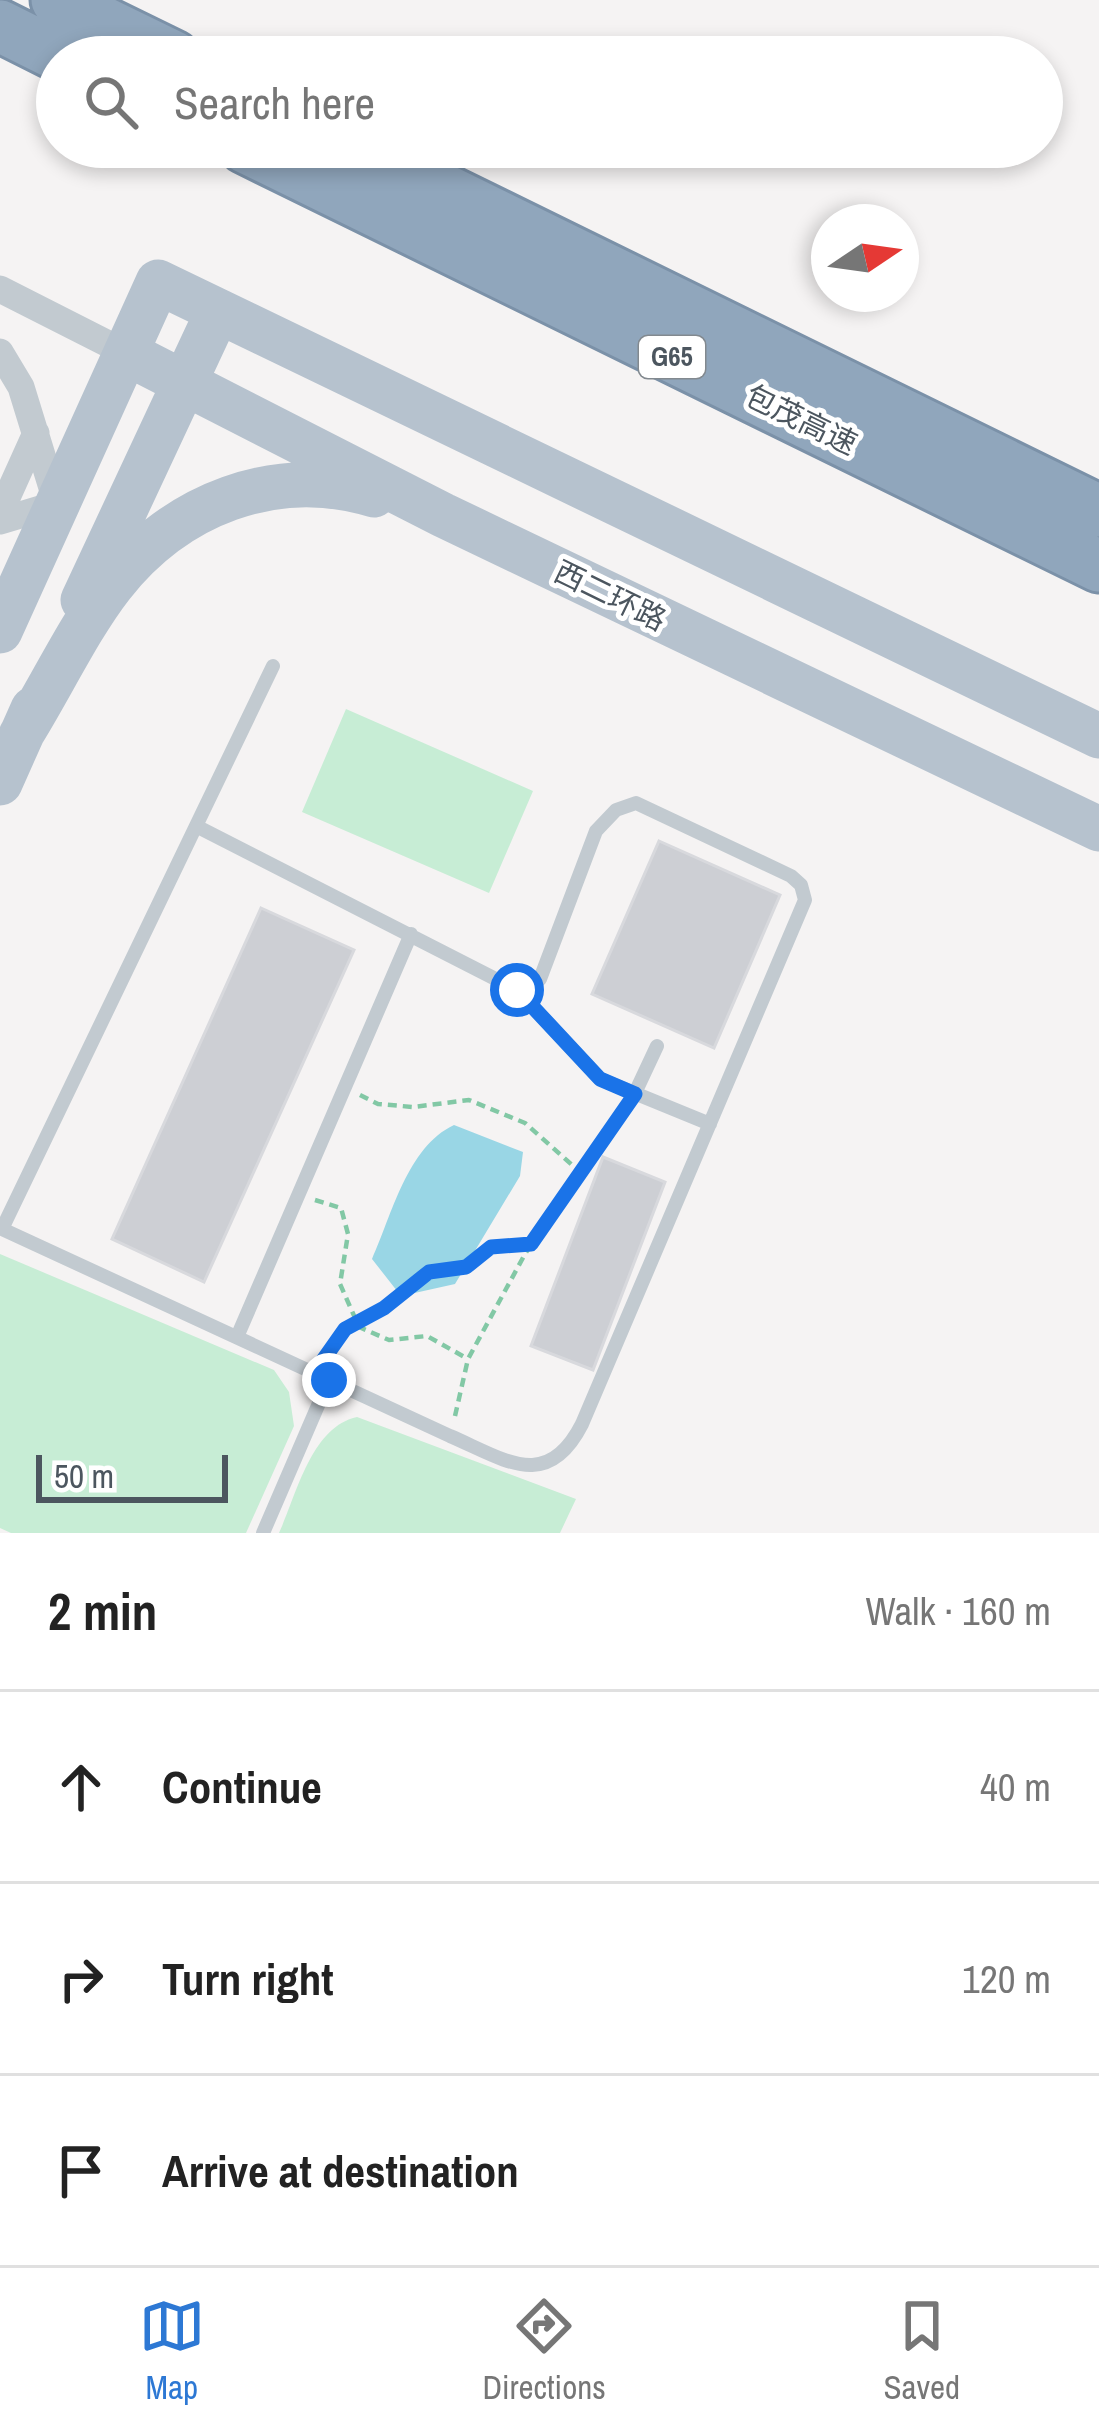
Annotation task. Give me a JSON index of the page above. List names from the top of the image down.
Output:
{
  "streets": {
    "highway": ["G65", "包茂高速"],
    "main road": ["西二环路"]
  },
  "scale_bar": "50 m",
  "north": "right",
  "page": {
    "search": "Search here",
    "scale": "50 m",
    "heading": ["2 min", "Walk · 160 m"],
    "list": [
      ["Continue", "40 m"],
      ["Turn right", "120 m"],
      "Arrive at destination"
    ],
    "nav": ["Map", "Directions", "Saved"]
  }
}
